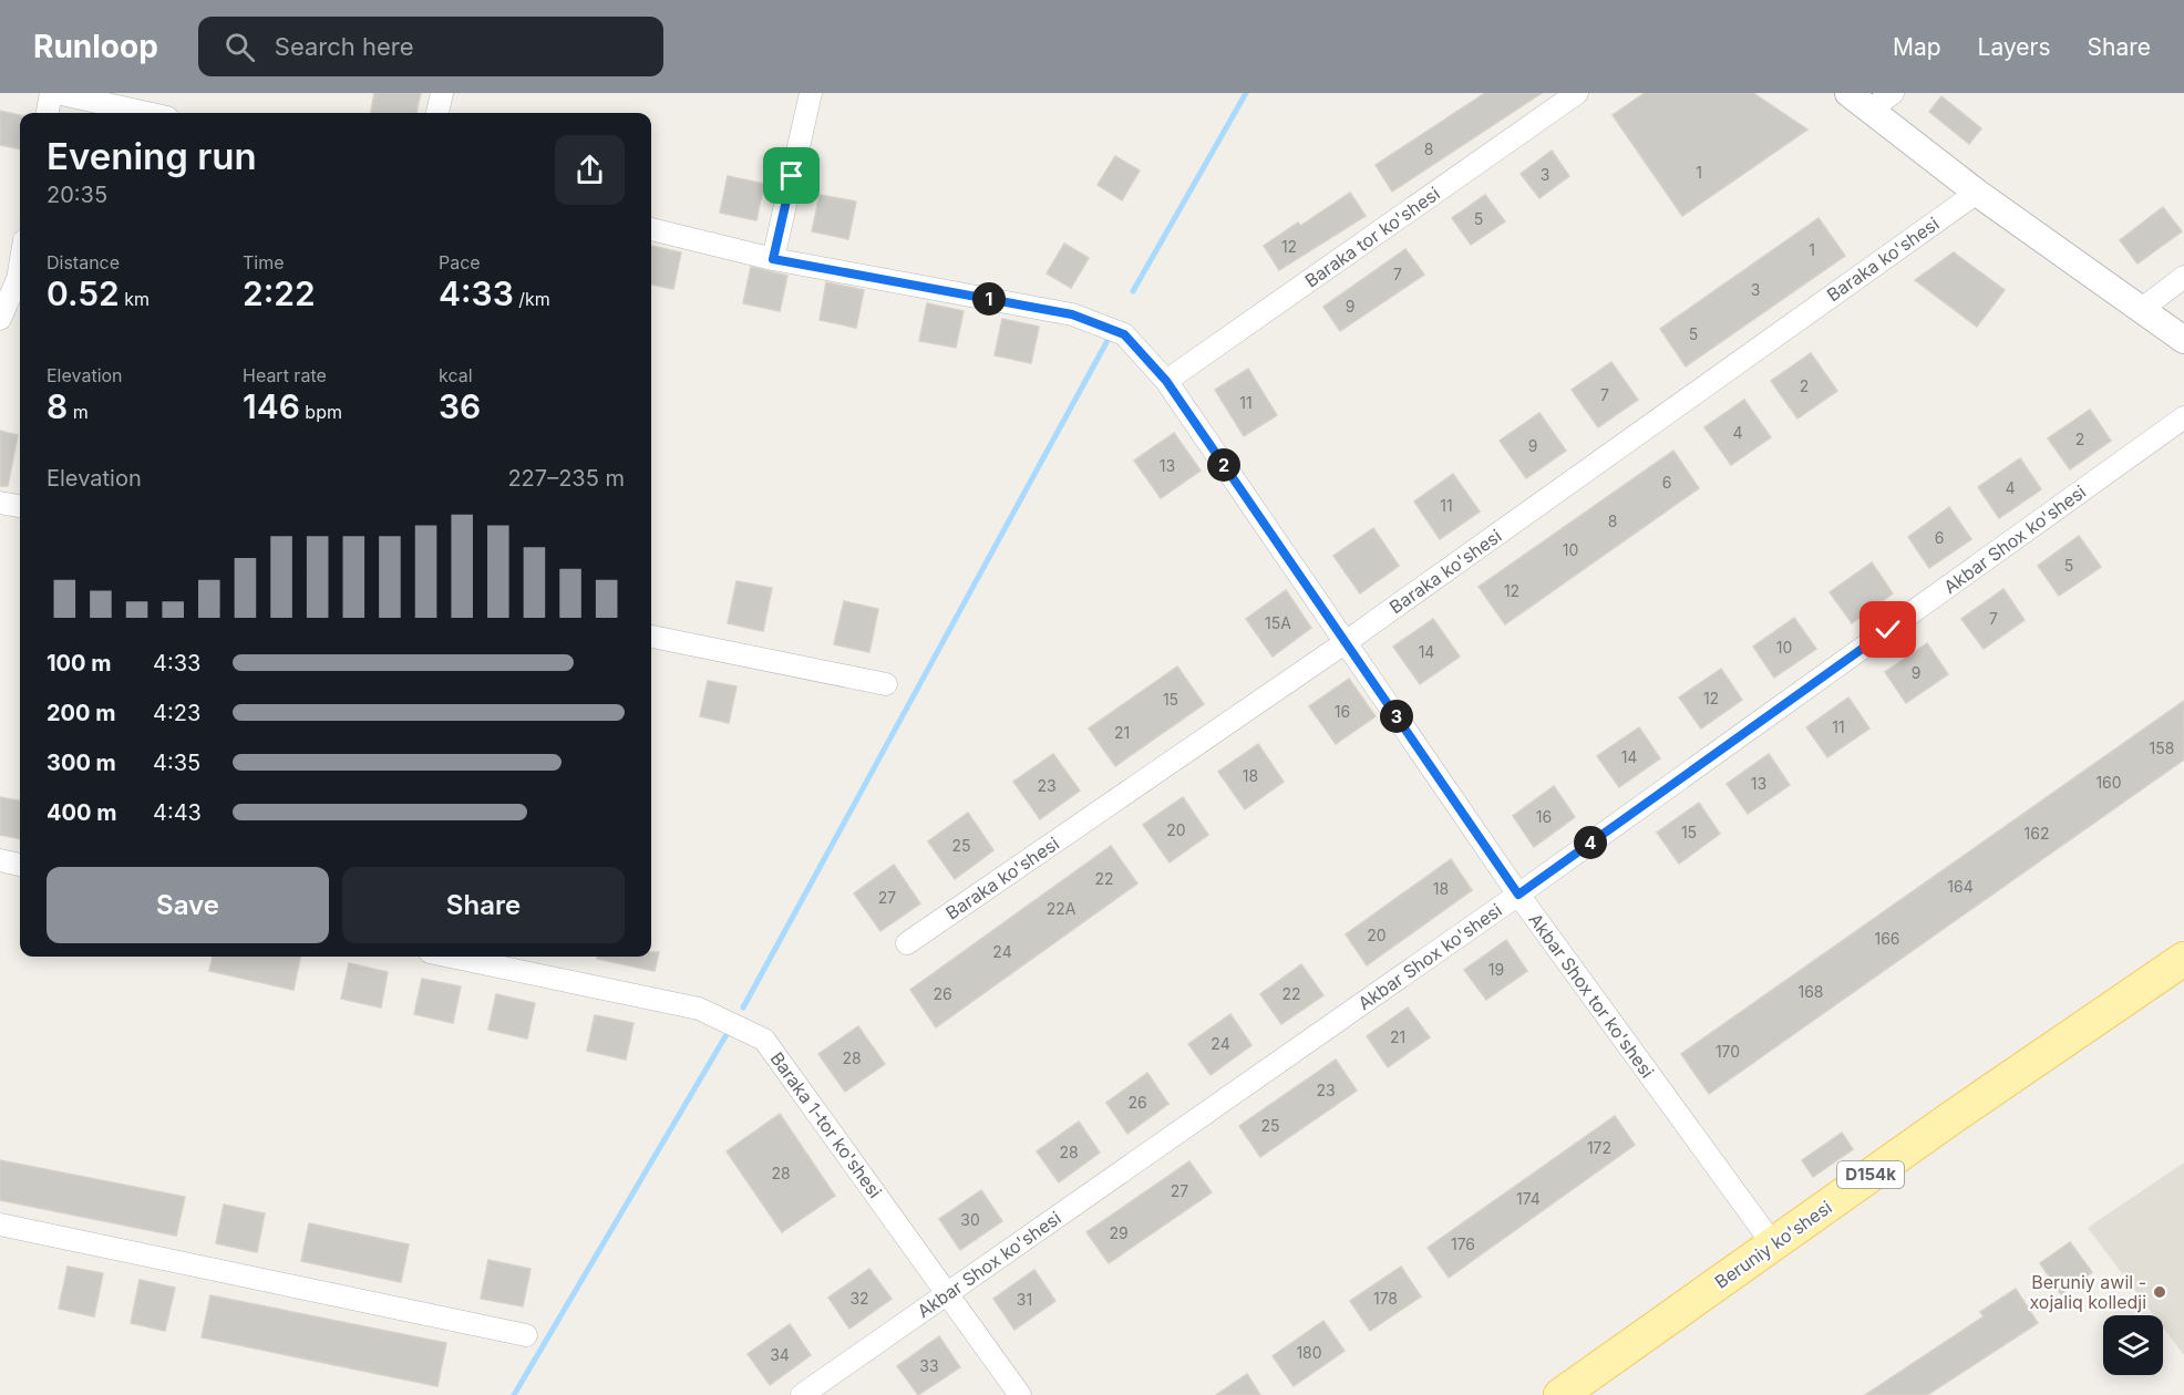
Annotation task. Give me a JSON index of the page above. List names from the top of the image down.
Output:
{
  "streets": {
    "main road": ["D154k", "Beruniy ko'shesi"],
    "street": [
      "Baraka tor ko'shesi",
      "Baraka ko'shesi",
      "Akbar Shox ko'shesi",
      "Akbar Shox tor ko'shesi",
      "Baraka 1-tor ko'shesi"
    ]
  },
  "crossings": [
    ["Baraka tor ko'shesi", "Akbar Shox tor ko'shesi"],
    ["Baraka ko'shesi", "Akbar Shox tor ko'shesi"],
    ["Akbar Shox ko'shesi", "Akbar Shox tor ko'shesi"],
    ["Akbar Shox ko'shesi", "Baraka 1-tor ko'shesi"],
    ["Akbar Shox tor ko'shesi", "Beruniy ko'shesi"]
  ],
  "places": ["Beruniy awil - xojaliq kolledji"],
  "house_numbers": [
    "8",
    "1",
    "3",
    "5",
    "12",
    "1",
    "7",
    "3",
    "9",
    "5",
    "2",
    "7",
    "11",
    "4",
    "2",
    "9",
    "13",
    "6",
    "4",
    "11",
    "8",
    "6",
    "10",
    "5",
    "12",
    "7",
    "15A",
    "10",
    "14",
    "9",
    "12",
    "15",
    "16",
    "11",
    "21",
    "158",
    "14",
    "18",
    "160",
    "13",
    "23",
    "16",
    "20",
    "15",
    "162",
    "25",
    "22",
    "164",
    "18",
    "27",
    "22A",
    "20",
    "166",
    "24",
    "19",
    "168",
    "26",
    "22",
    "21",
    "24",
    "170",
    "28",
    "23",
    "26",
    "25",
    "172",
    "28",
    "28",
    "27",
    "174",
    "30",
    "29",
    "176",
    "32",
    "178",
    "31",
    "180",
    "34",
    "33"
  ],
  "page": {
    "header": "Runloop",
    "search": "Search here",
    "nav": ["Map", "Layers", "Share"],
    "heading": ["Evening run", "20:35"],
    "stats": [
      ["Distance", "0.52 km"],
      ["Time", "2:22"],
      ["Pace", "4:33 /km"],
      ["Elevation", "8 m"],
      ["Heart rate", "146 bpm"],
      ["kcal", "36"]
    ],
    "pins": [
      "1",
      "2",
      "3",
      "4"
    ],
    "chart": ["Elevation", "227–235 m"],
    "list": [
      {
        "name": "100 m",
        "note": "4:33"
      },
      {
        "name": "200 m",
        "note": "4:23"
      },
      {
        "name": "300 m",
        "note": "4:35"
      },
      {
        "name": "400 m",
        "note": "4:43"
      }
    ],
    "buttons": ["Save", "Share"]
  }
}
